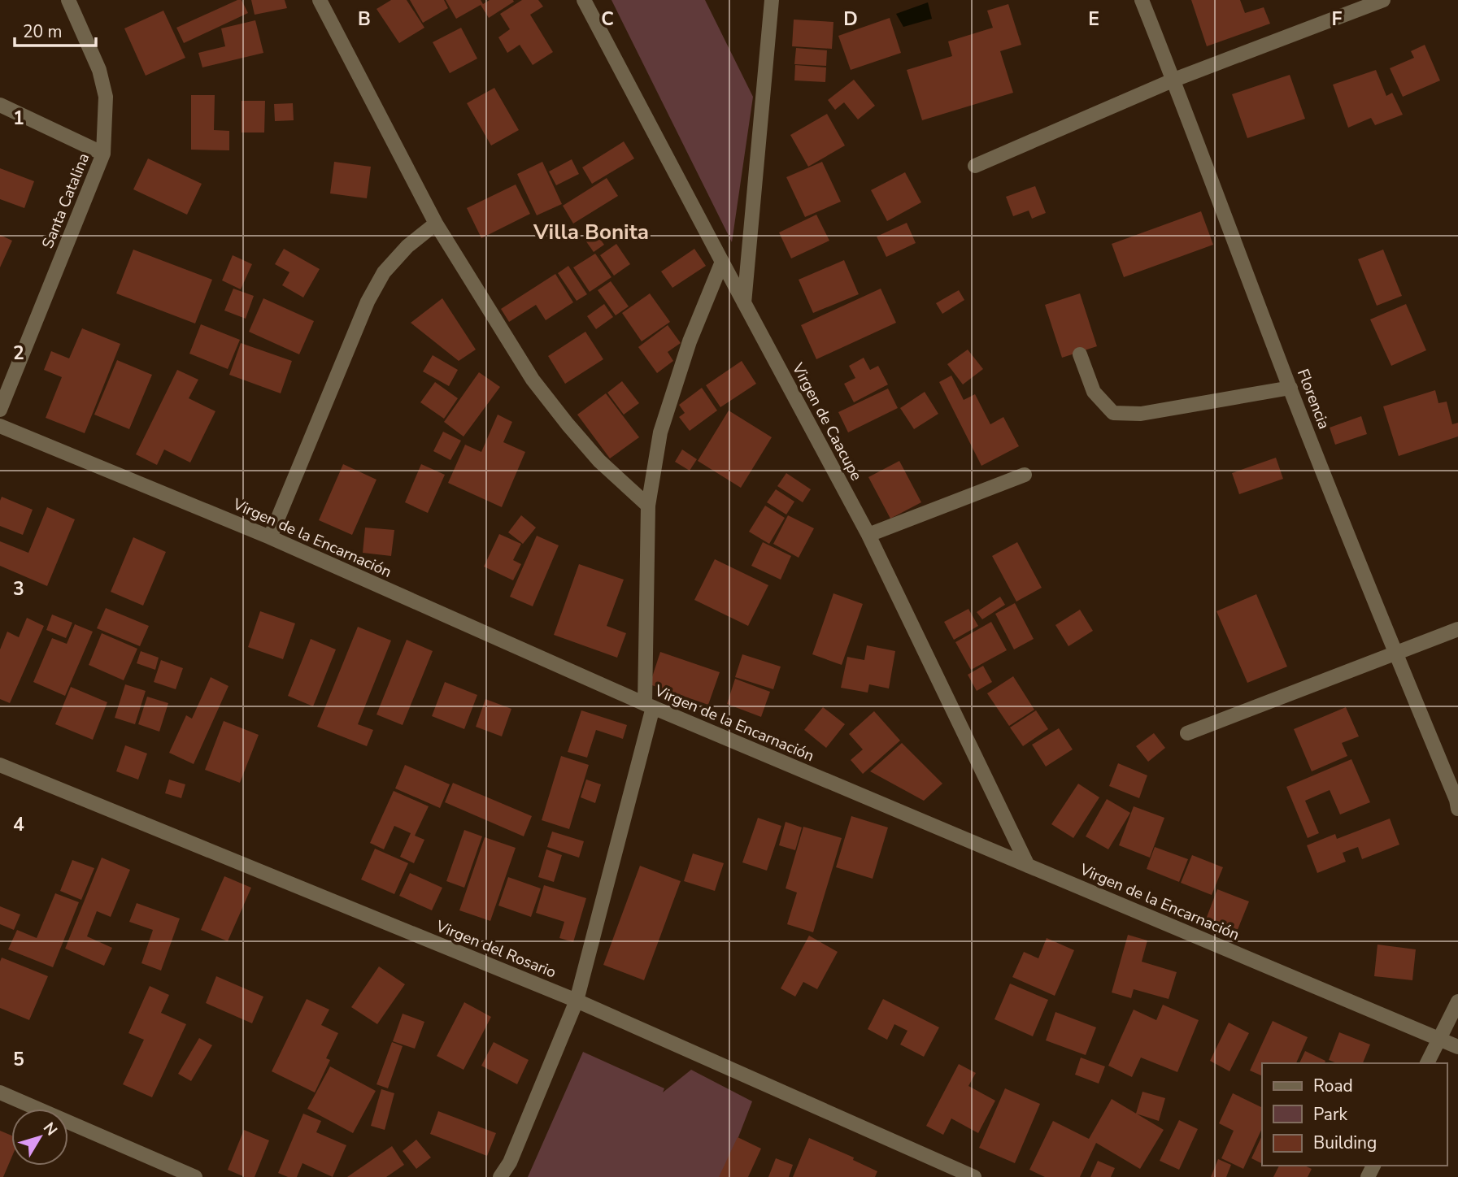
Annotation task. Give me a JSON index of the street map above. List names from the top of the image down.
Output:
{
  "streets": {
    "street": [
      "Santa Catalina",
      "Florencia",
      "Virgen de Caacupe",
      "Virgen de la Encarnación",
      "Virgen del Rosario"
    ]
  },
  "crossings": [
    ["Virgen de Caacupe", "Virgen de la Encarnación"]
  ],
  "districts": ["Villa Bonita"],
  "legend": ["Road", "Park", "Building"],
  "scale_bar": "20 m",
  "north": "top right",
  "grid": {
    "columns": [
      "B",
      "C",
      "D",
      "E",
      "F"
    ],
    "rows": [
      "1",
      "2",
      "3",
      "4",
      "5"
    ]
  }
}
